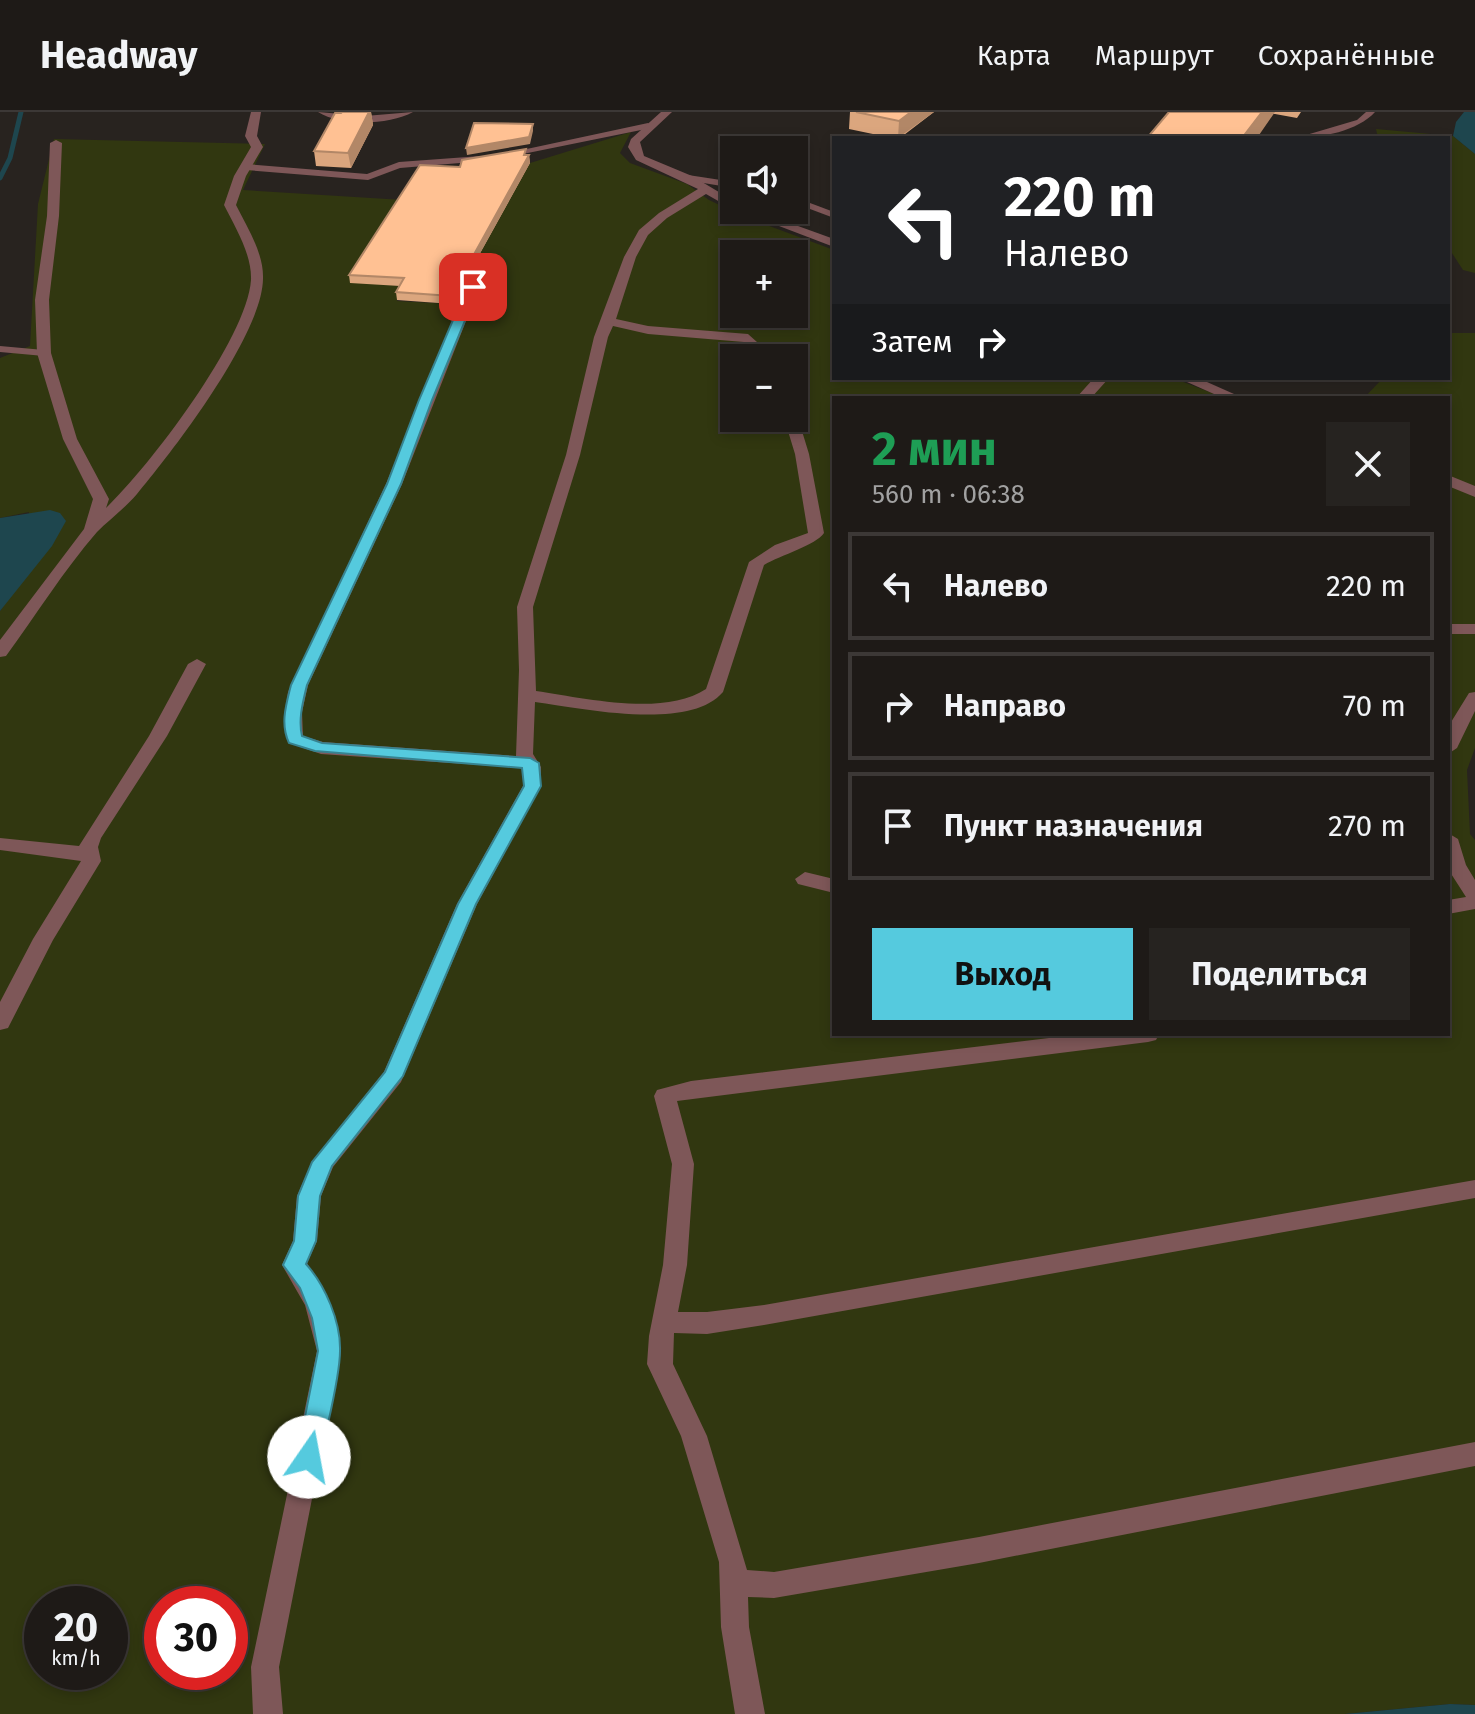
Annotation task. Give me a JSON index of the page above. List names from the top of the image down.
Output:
{
  "page": {
    "header": "Headway",
    "nav": ["Карта", "Маршрут", "Сохранённые"],
    "map_buttons": ["+", "−"],
    "turn": ["220 m", "Налево"],
    "then": "Затем",
    "heading": ["2 мин", "560 m · 06:38"],
    "list": [
      {
        "name": "Налево",
        "value": "220 m"
      },
      {
        "name": "Направо",
        "value": "70 m"
      },
      {
        "name": "Пункт назначения",
        "value": "270 m"
      }
    ],
    "buttons": ["Выход", "Поделиться"],
    "speed": "20 km/h",
    "limit": "30"
  }
}
